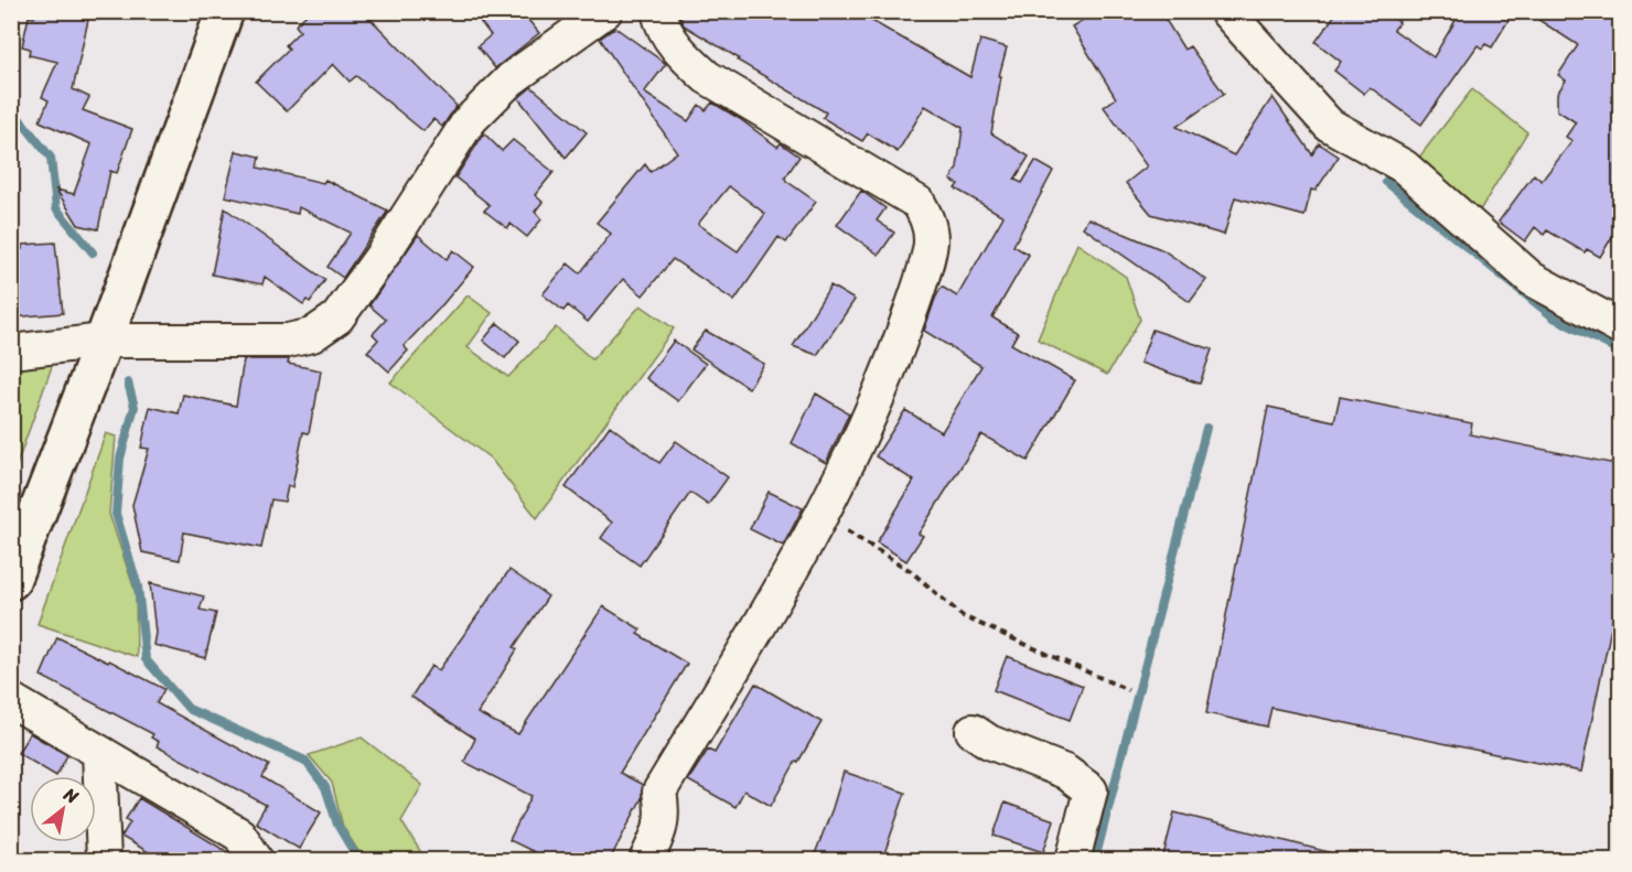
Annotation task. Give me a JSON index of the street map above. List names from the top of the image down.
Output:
{
  "north": "top right"
}
